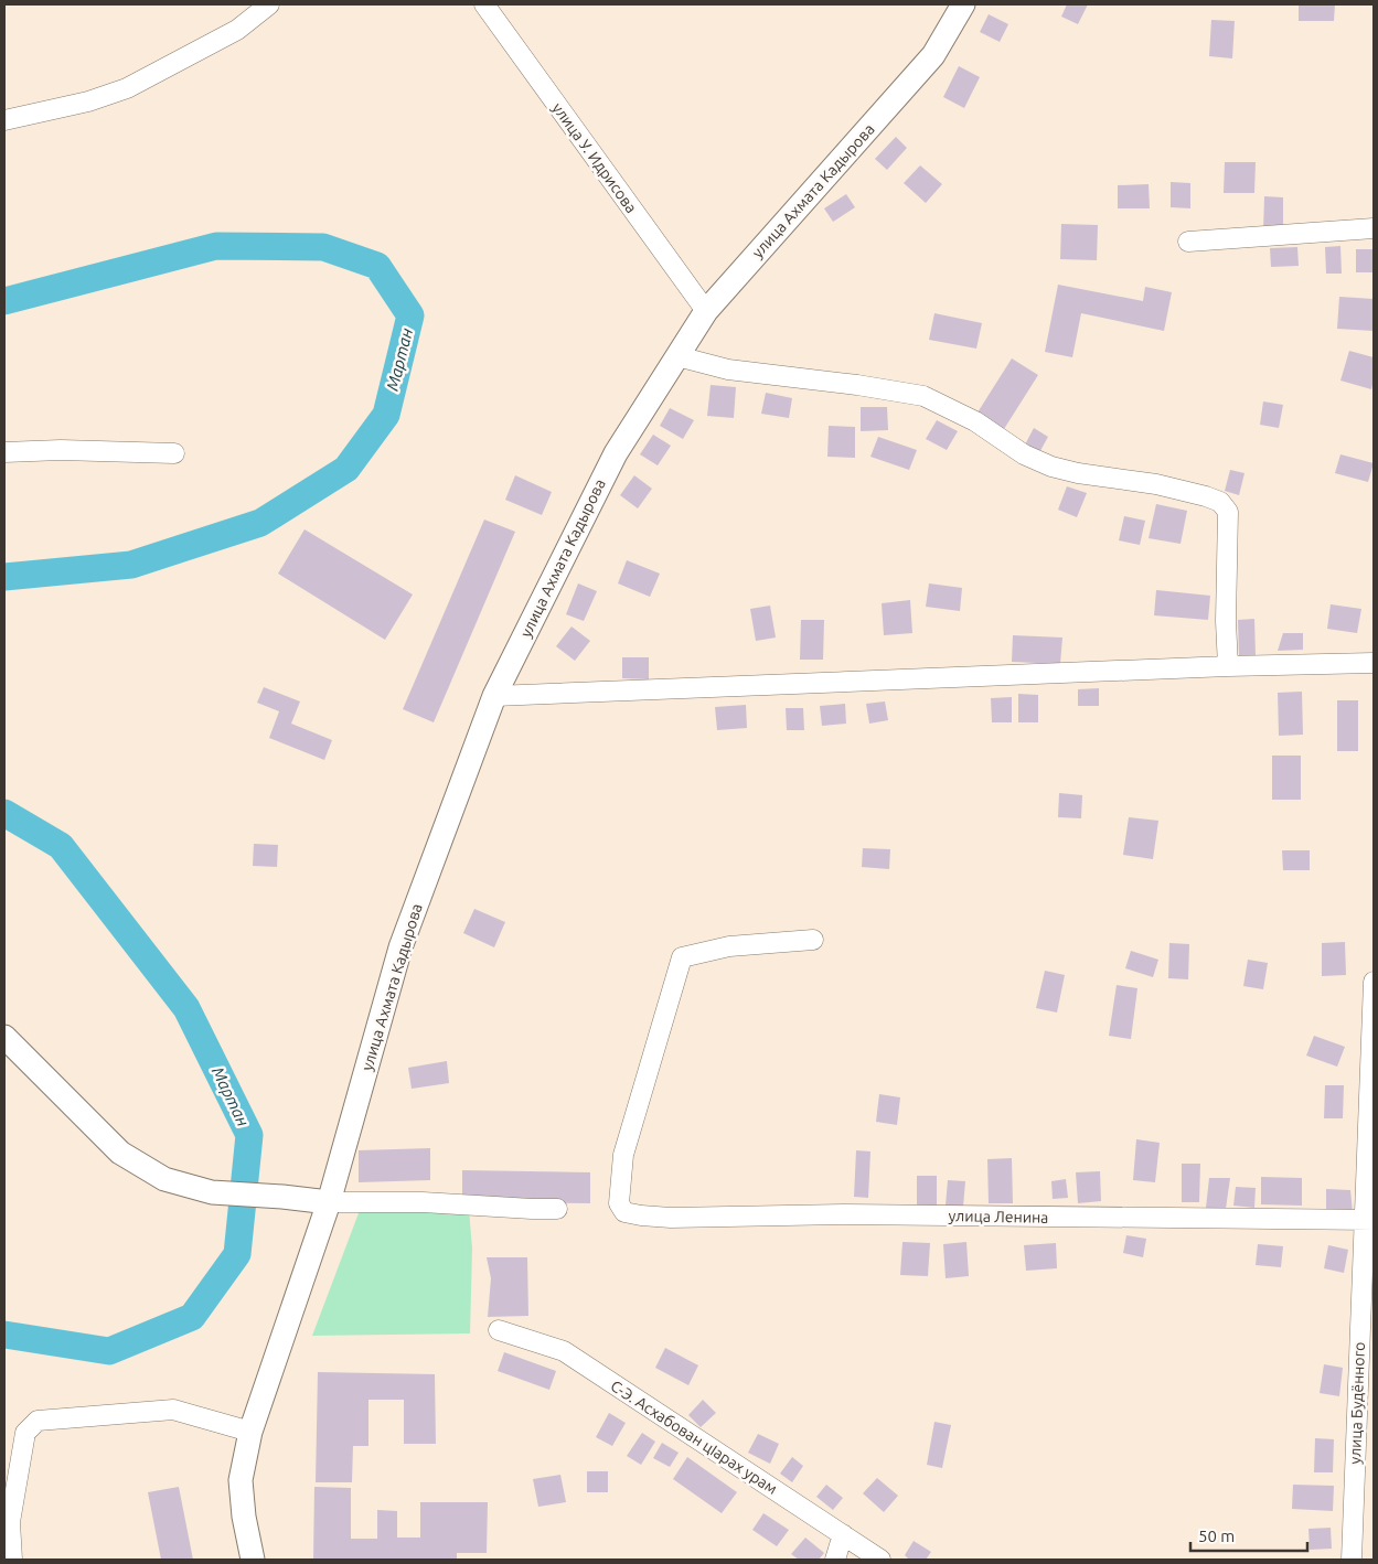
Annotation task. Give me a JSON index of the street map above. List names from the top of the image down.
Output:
{
  "streets": {
    "main road": ["улица Ахмата Кадырова"],
    "street": [
      "улица У. Идрисова",
      "улица Ленина",
      "улица Будённого",
      "С-Э. Асхабован цIарах урам"
    ]
  },
  "crossings": [
    ["улица У. Идрисова", "улица Ахмата Кадырова"],
    ["улица Ленина", "улица Будённого"]
  ],
  "water": ["Мартан"],
  "scale_bar": "50 m"
}
